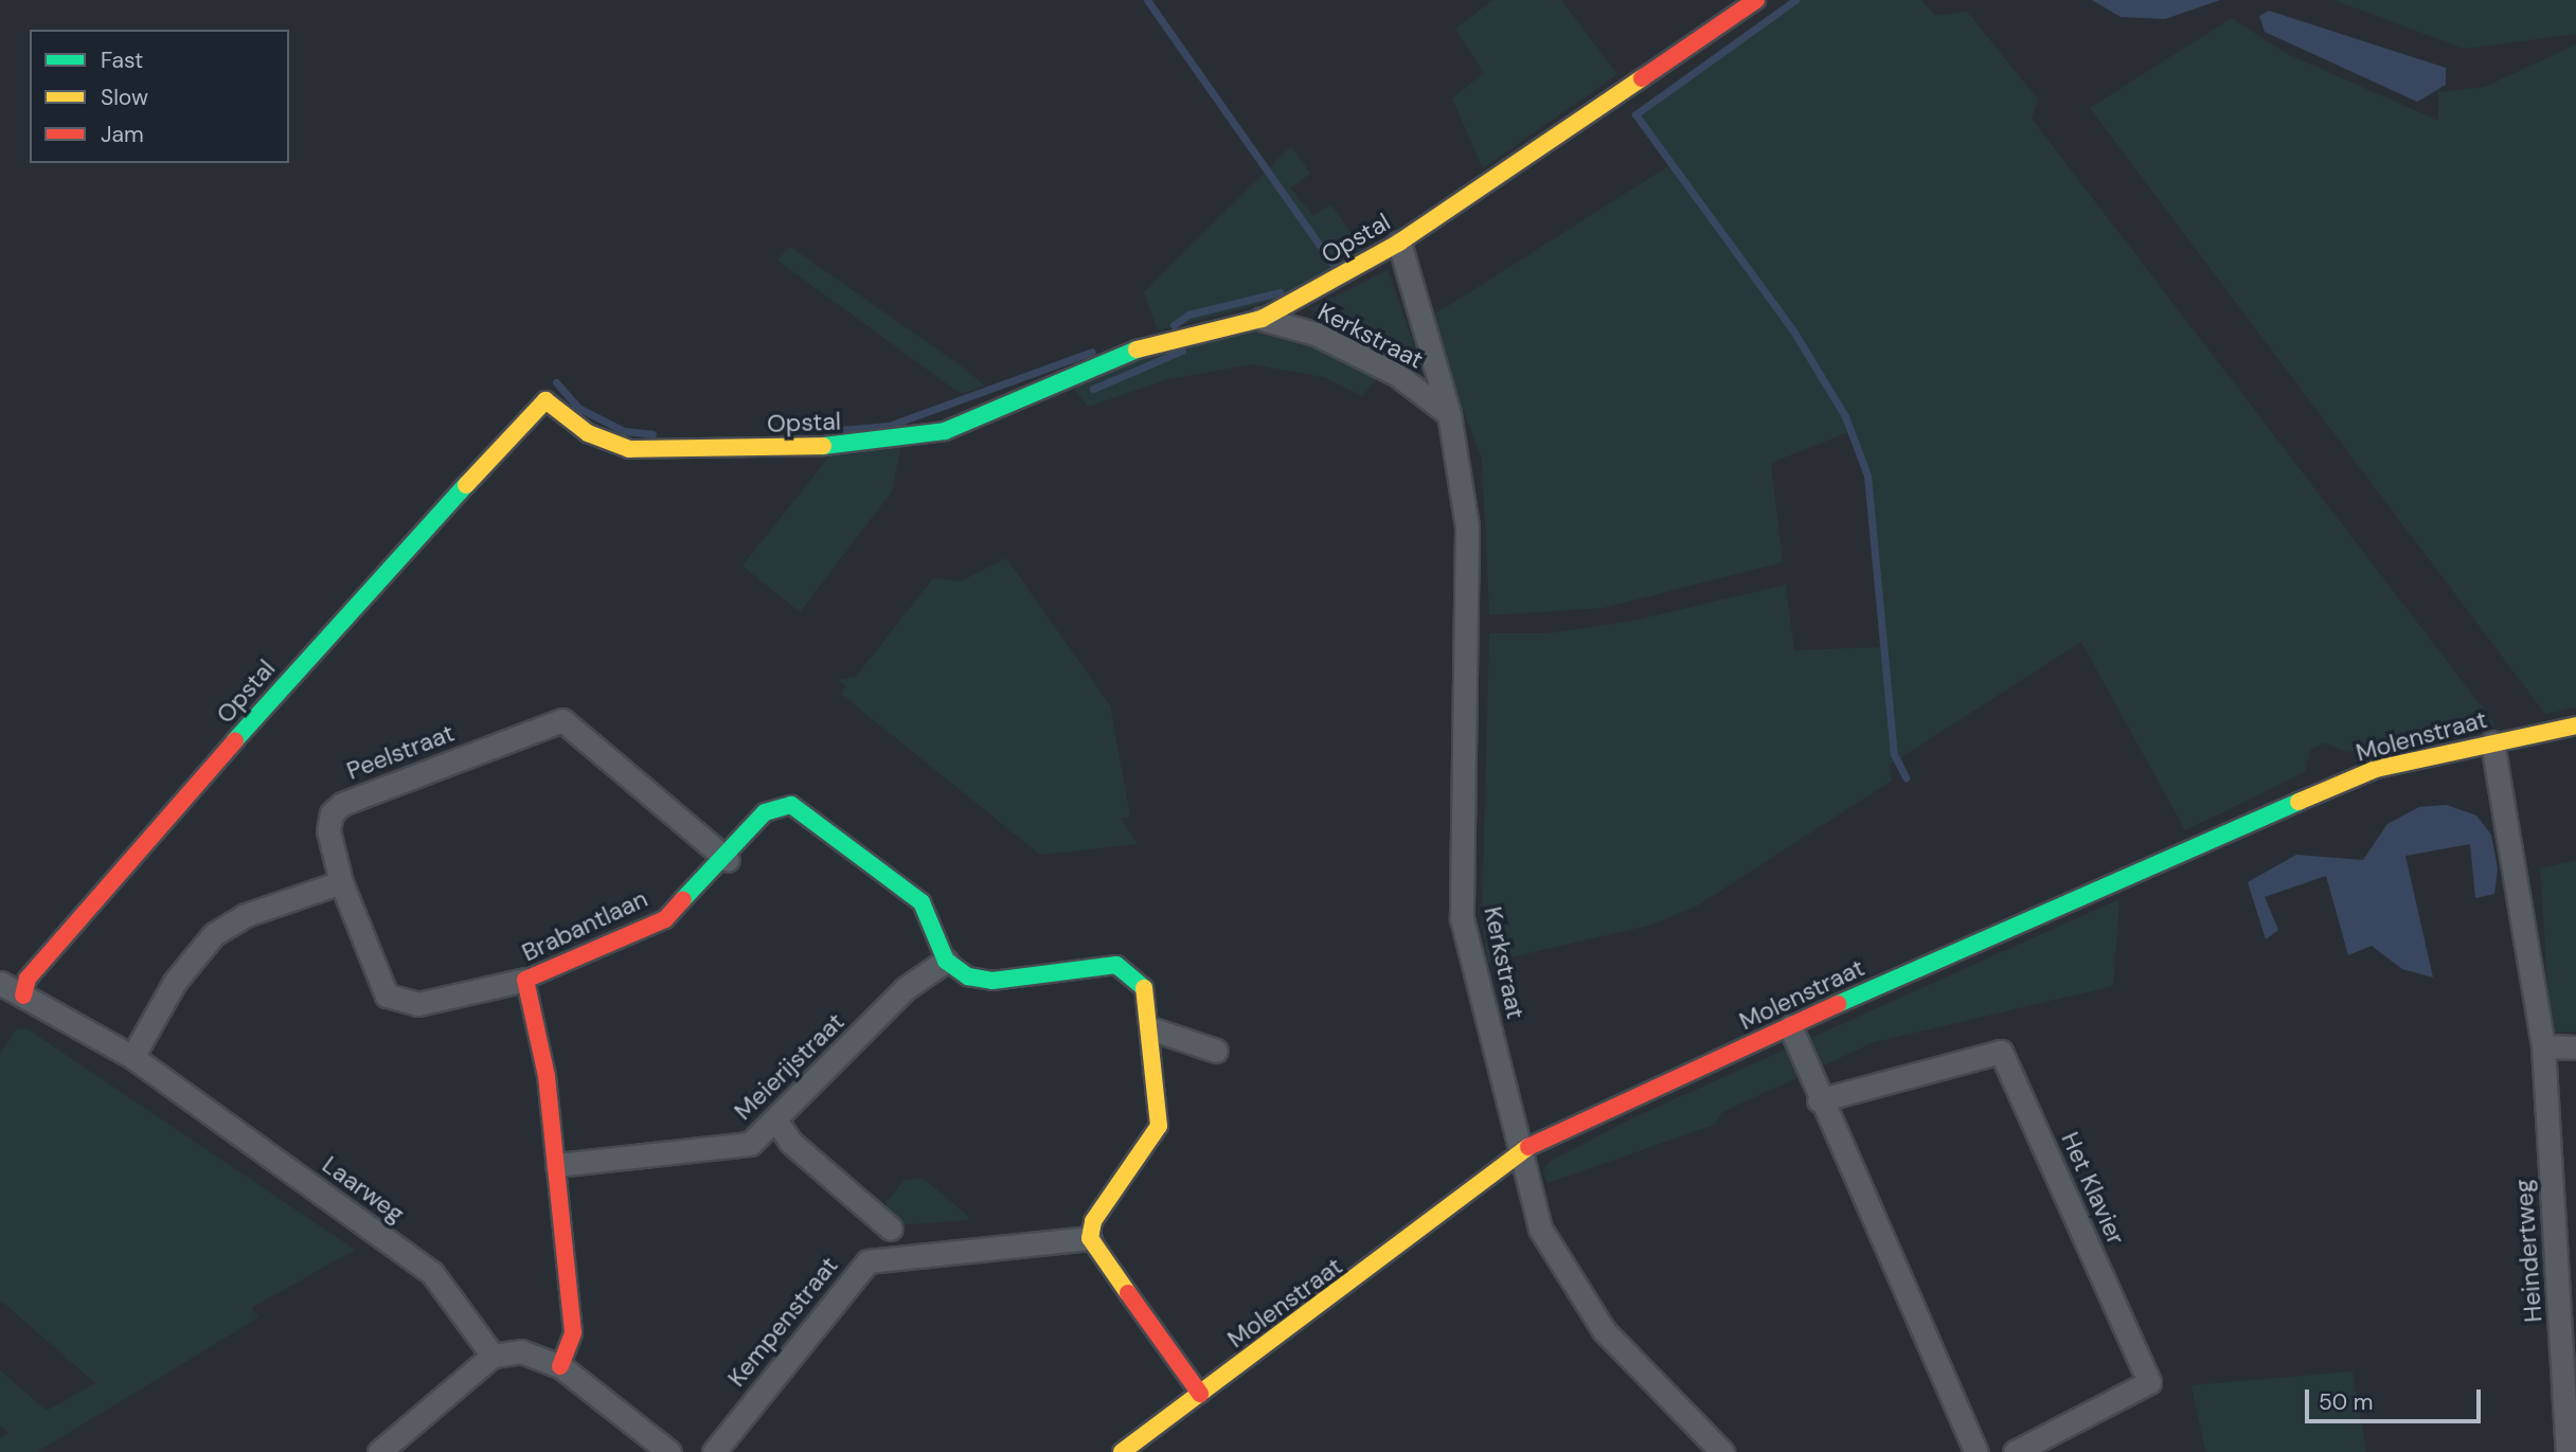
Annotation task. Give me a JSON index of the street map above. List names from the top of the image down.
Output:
{
  "streets": {
    "street": [
      "Opstal",
      "Kerkstraat",
      "Molenstraat",
      "Peelstraat",
      "Brabantlaan",
      "Meierijstraat",
      "Het Klavier",
      "Laarweg",
      "Heindertweg",
      "Kempenstraat"
    ]
  },
  "crossings": [
    ["Opstal", "Kerkstraat"],
    ["Opstal", "Laarweg"],
    ["Kerkstraat", "Molenstraat"],
    ["Molenstraat", "Heindertweg"],
    ["Peelstraat", "Brabantlaan"],
    ["Brabantlaan", "Meierijstraat"]
  ],
  "legend": ["Fast", "Slow", "Jam"],
  "scale_bar": "50 m"
}
